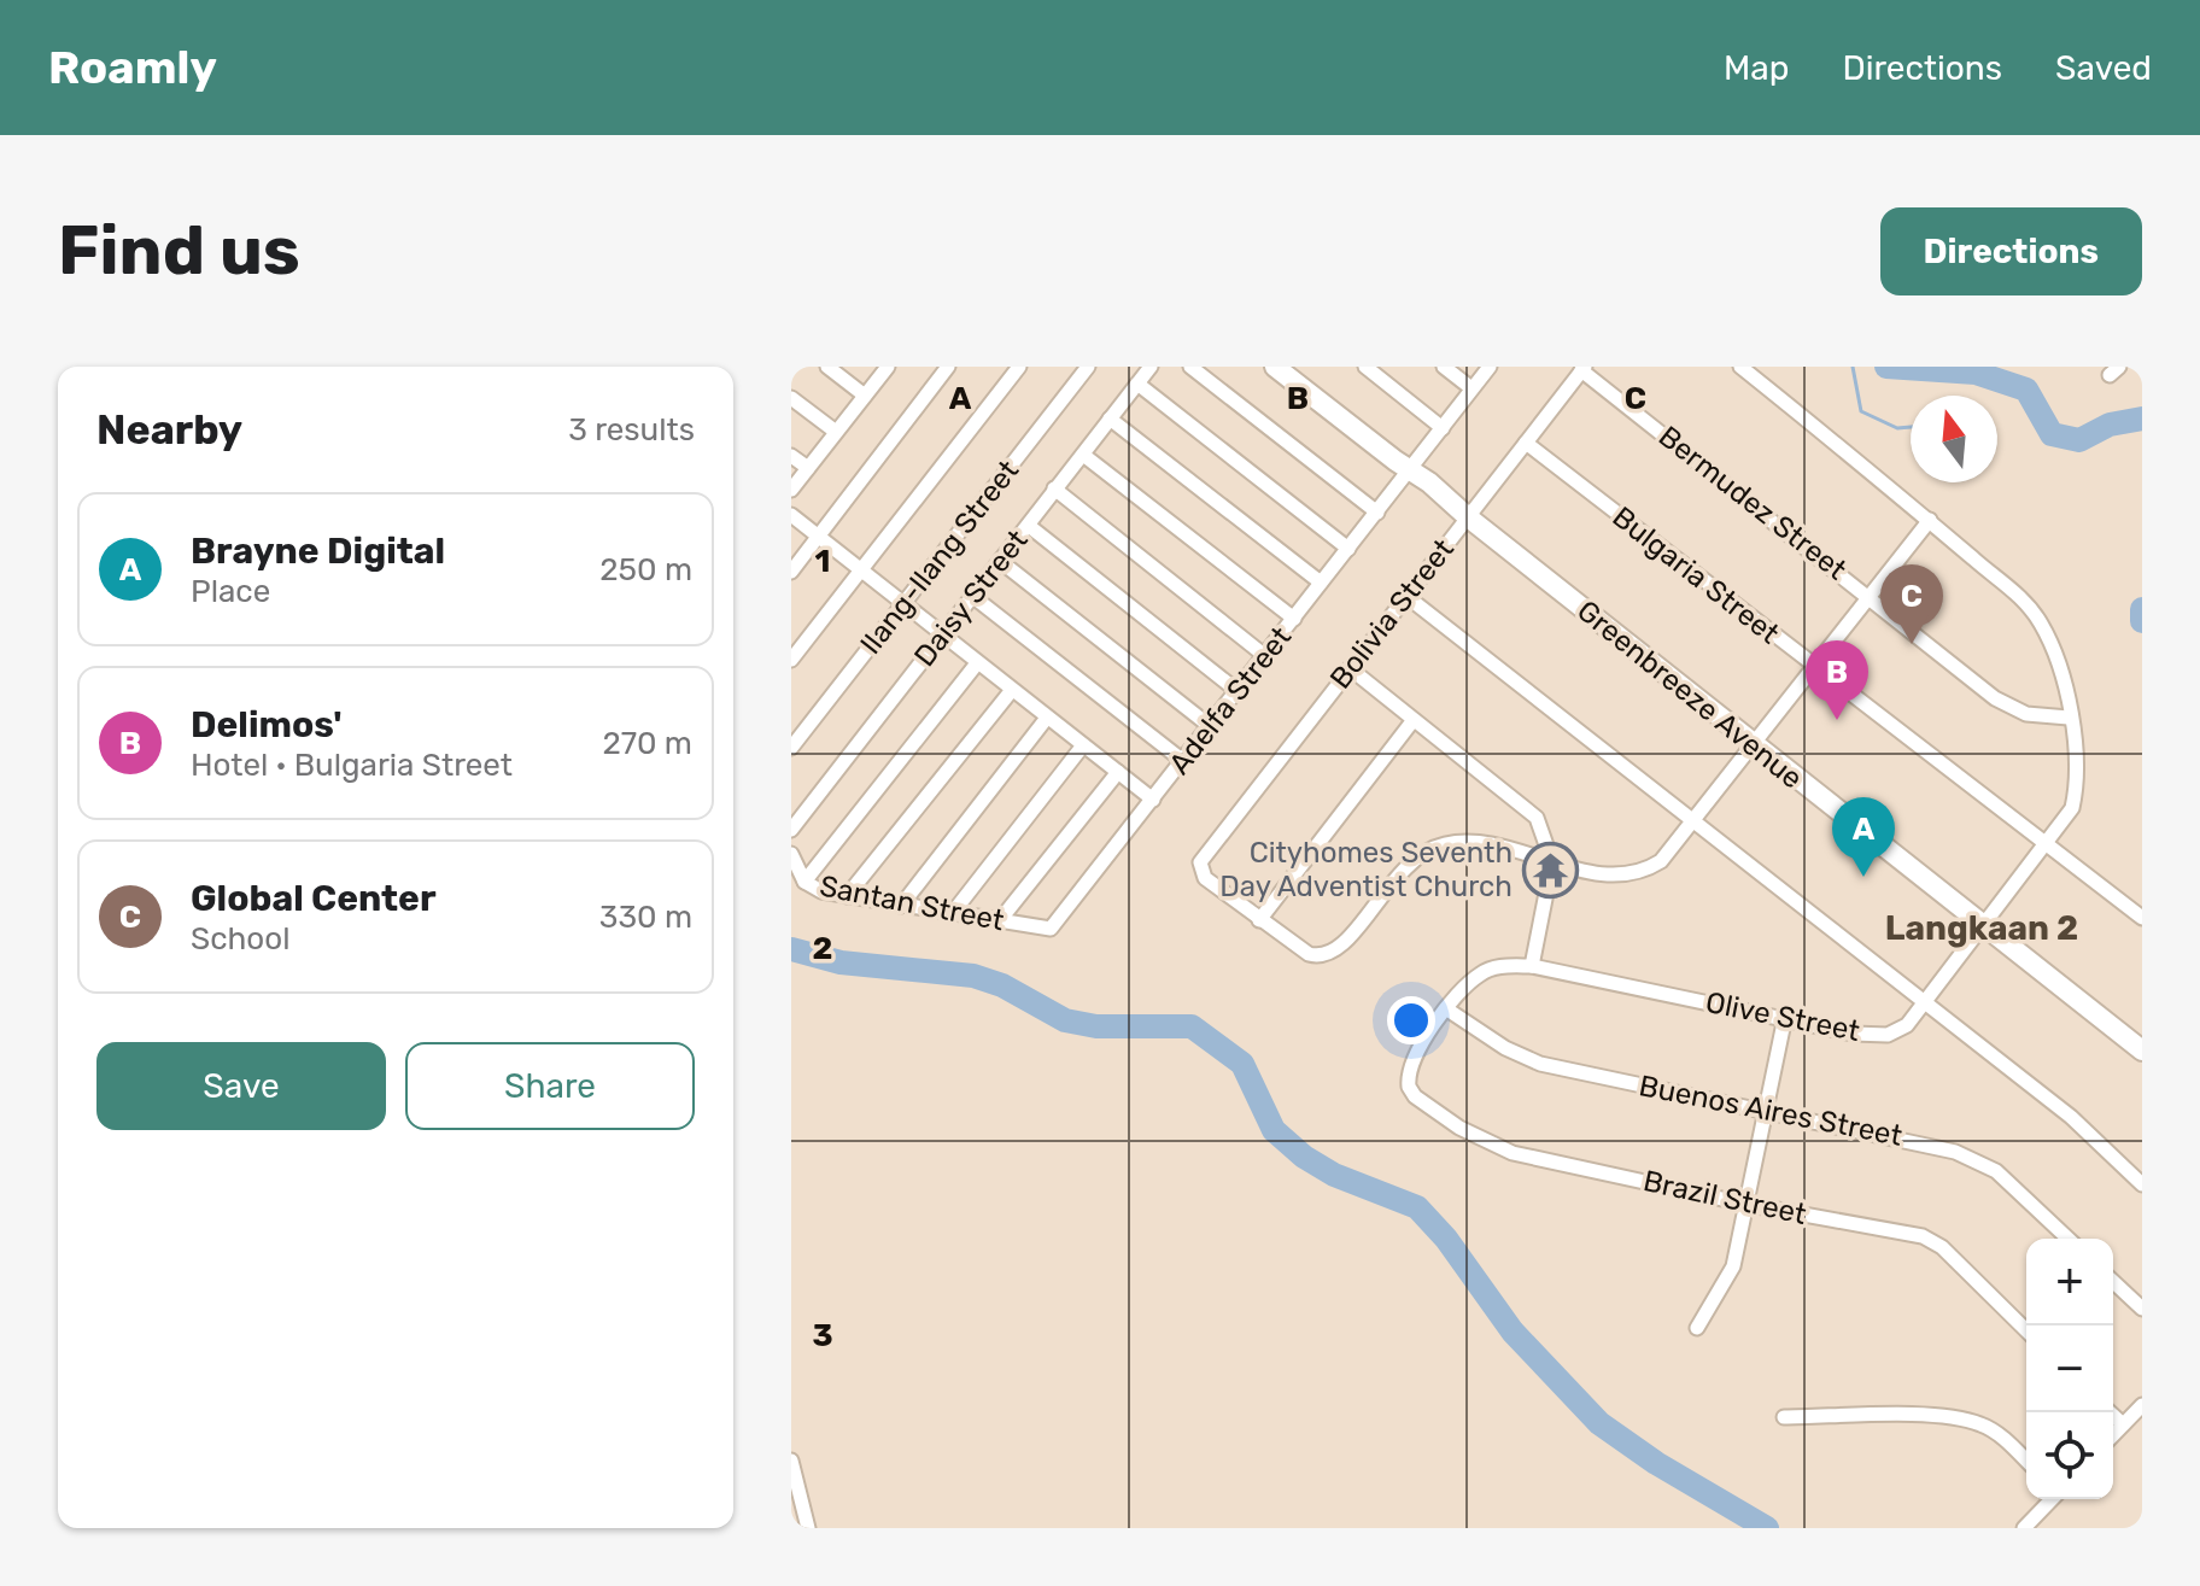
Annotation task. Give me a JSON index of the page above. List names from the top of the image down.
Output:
{
  "streets": {
    "street": [
      "Bermudez Street",
      "Ilang-Ilang Street",
      "Bulgaria Street",
      "Daisy Street",
      "Bolivia Street",
      "Greenbreeze Avenue",
      "Adelfa Street",
      "Santan Street",
      "Olive Street",
      "Buenos Aires Street",
      "Brazil Street"
    ]
  },
  "crossings": [
    ["Bermudez Street", "Bolivia Street"],
    ["Bermudez Street", "Olive Street"],
    ["Bulgaria Street", "Bolivia Street"],
    ["Bulgaria Street", "Olive Street"],
    ["Bolivia Street", "Greenbreeze Avenue"],
    ["Greenbreeze Avenue", "Adelfa Street"],
    ["Greenbreeze Avenue", "Olive Street"],
    ["Adelfa Street", "Santan Street"],
    ["Olive Street", "Buenos Aires Street"],
    ["Olive Street", "Brazil Street"]
  ],
  "districts": ["Langkaan 2"],
  "places": {
    "temple": ["Cityhomes Seventh Day Adventist Church"]
  },
  "north": "top",
  "page": {
    "header": "Roamly",
    "nav": ["Map", "Directions", "Saved"],
    "buttons": [
      "Directions",
      ["Save", "Share"]
    ],
    "title": "Find us",
    "heading": ["Nearby", "3 results"],
    "list": [
      {
        "mark": "A",
        "name": "Brayne Digital",
        "note": "Place",
        "value": "250 m"
      },
      {
        "mark": "B",
        "name": "Delimos'",
        "note": "Hotel · Bulgaria Street",
        "value": "270 m"
      },
      {
        "mark": "C",
        "name": "Global Center",
        "note": "School",
        "value": "330 m"
      }
    ],
    "pins": ["C", "B", "A"],
    "map_buttons": ["+", "−"]
  },
  "grid": {
    "columns": ["A", "B", "C"],
    "rows": ["1", "2", "3"]
  }
}
